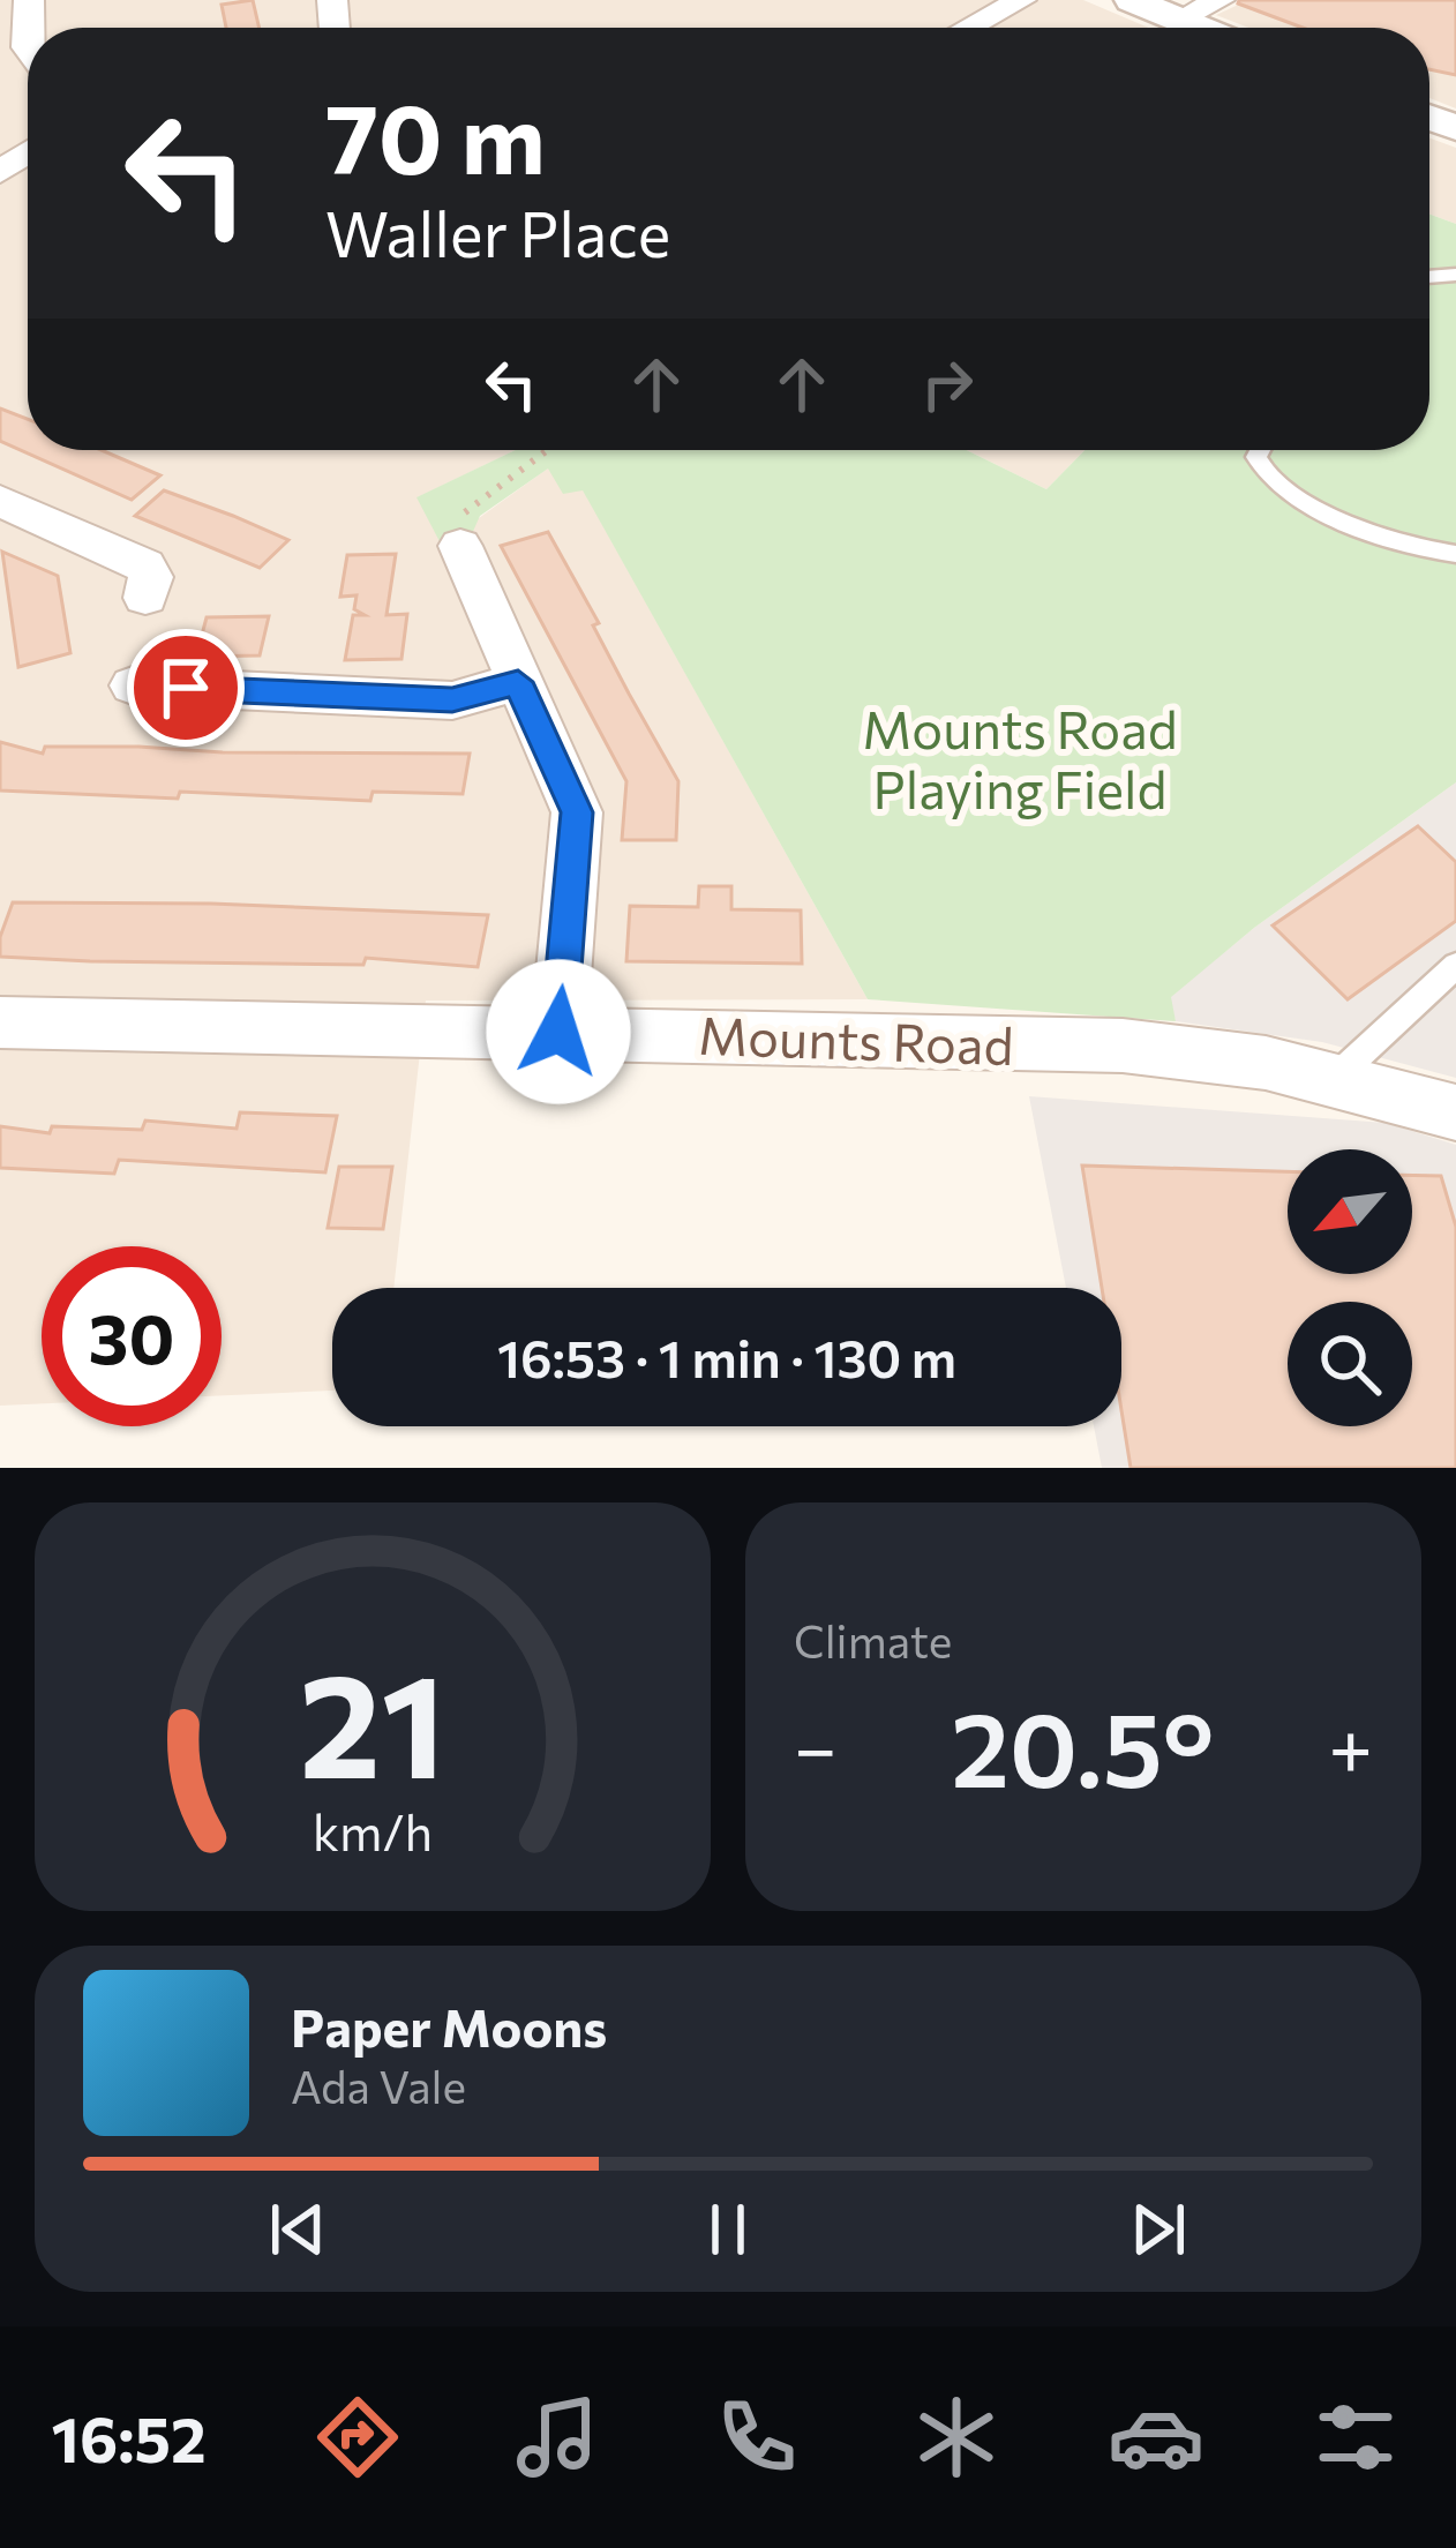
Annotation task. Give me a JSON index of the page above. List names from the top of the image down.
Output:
{
  "streets": {
    "street": ["Mounts Road"]
  },
  "parks": ["Mounts Road Playing Field"],
  "north": "bottom left",
  "page": {
    "turn": ["70 m", "Waller Place"],
    "limit": "30",
    "trip": "16:53 · 1 min · 130 m",
    "tile": "Climate",
    "heat": ["−", "20.5°", "+"],
    "song": ["Paper Moons", "Ada Vale"],
    "tabs": "16:52",
    "gauge": ["21", "km/h"]
  }
}
